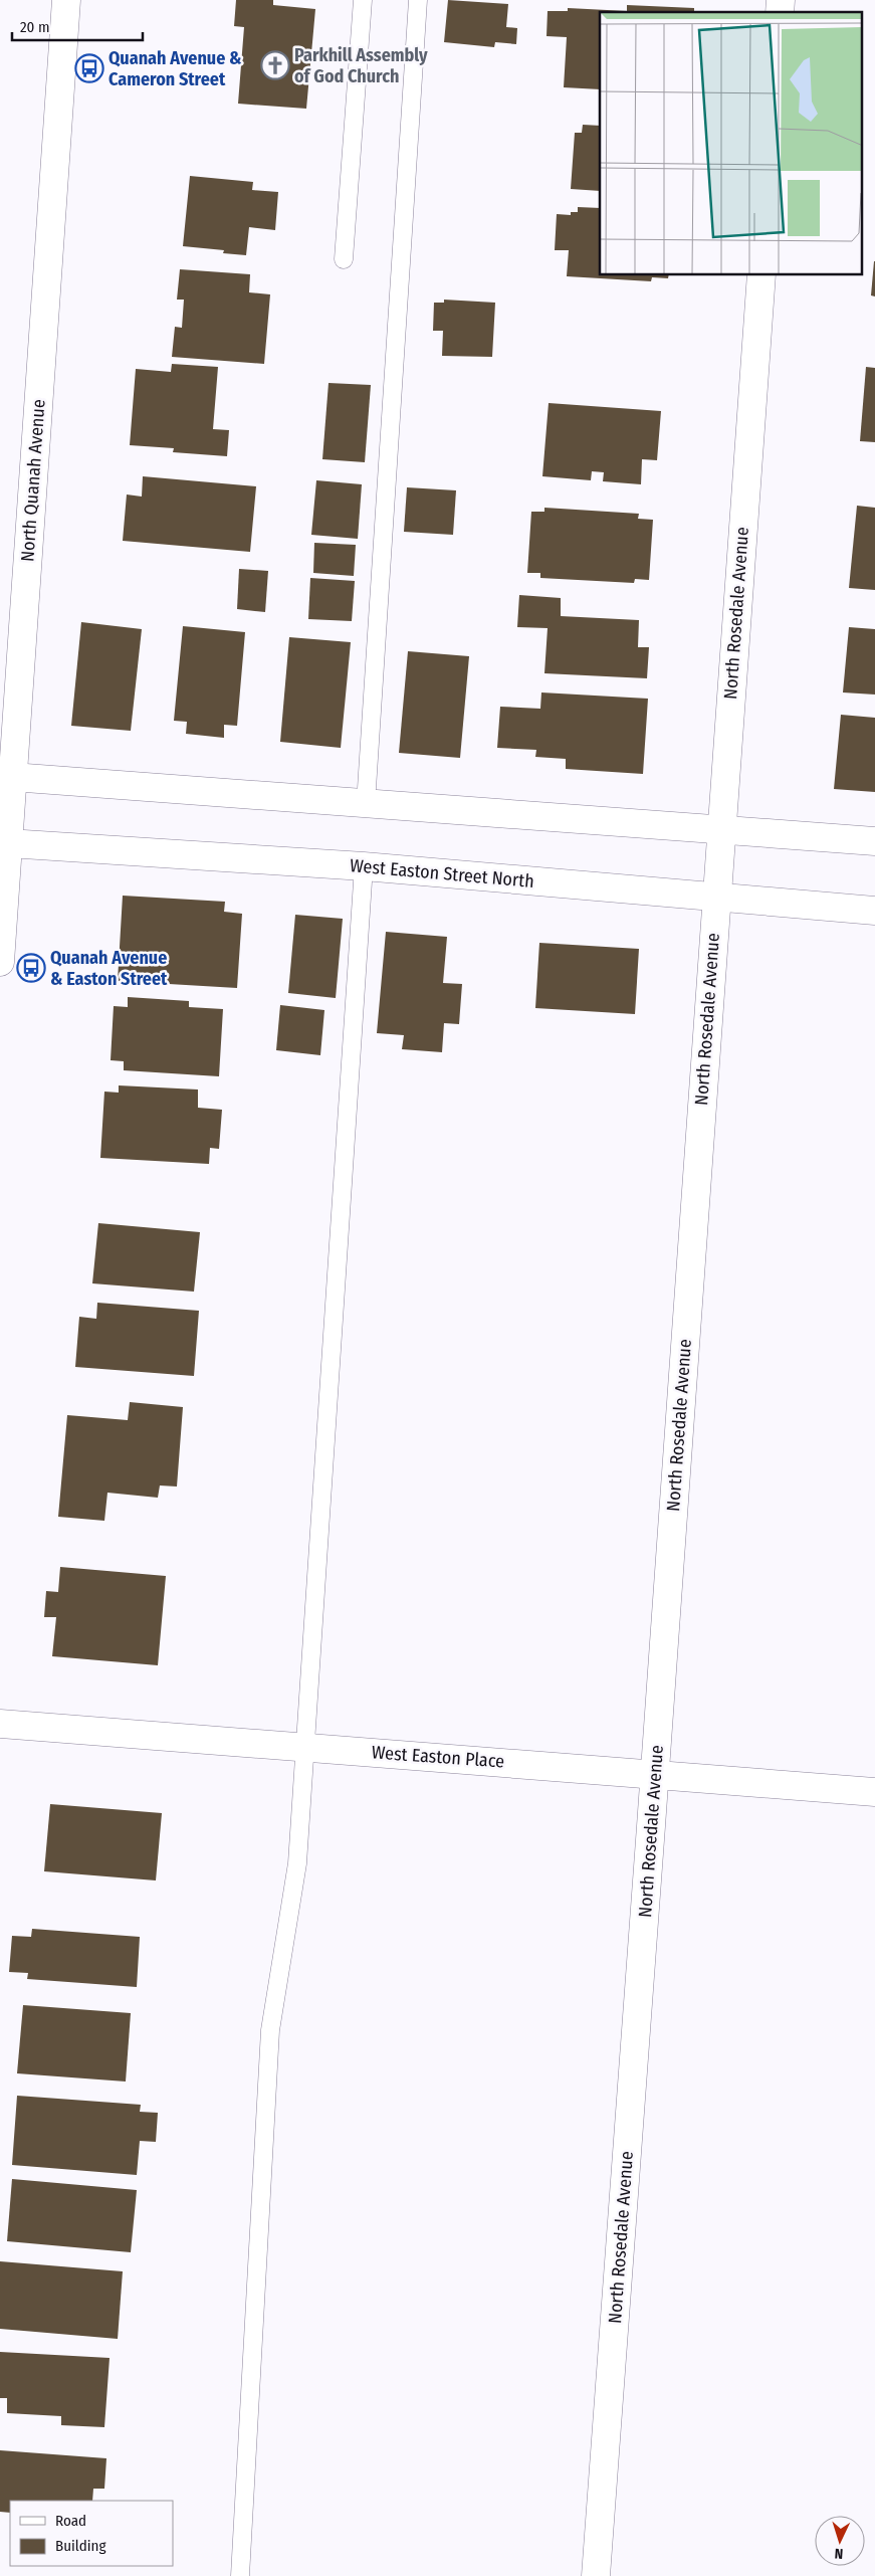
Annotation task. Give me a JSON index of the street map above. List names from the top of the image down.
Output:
{
  "streets": {
    "street": [
      "North Quanah Avenue",
      "North Rosedale Avenue",
      "West Easton Street North",
      "West Easton Place"
    ]
  },
  "crossings": [
    ["North Quanah Avenue", "West Easton Street North"],
    ["North Rosedale Avenue", "West Easton Street North"],
    ["North Rosedale Avenue", "West Easton Place"]
  ],
  "places": {
    "church": ["Parkhill Assembly of God Church"],
    "bus stop": ["Quanah Avenue & Cameron Street", "Quanah Avenue & Easton Street"]
  },
  "legend": ["Road", "Building"],
  "scale_bar": "20 m",
  "north": "bottom"
}
